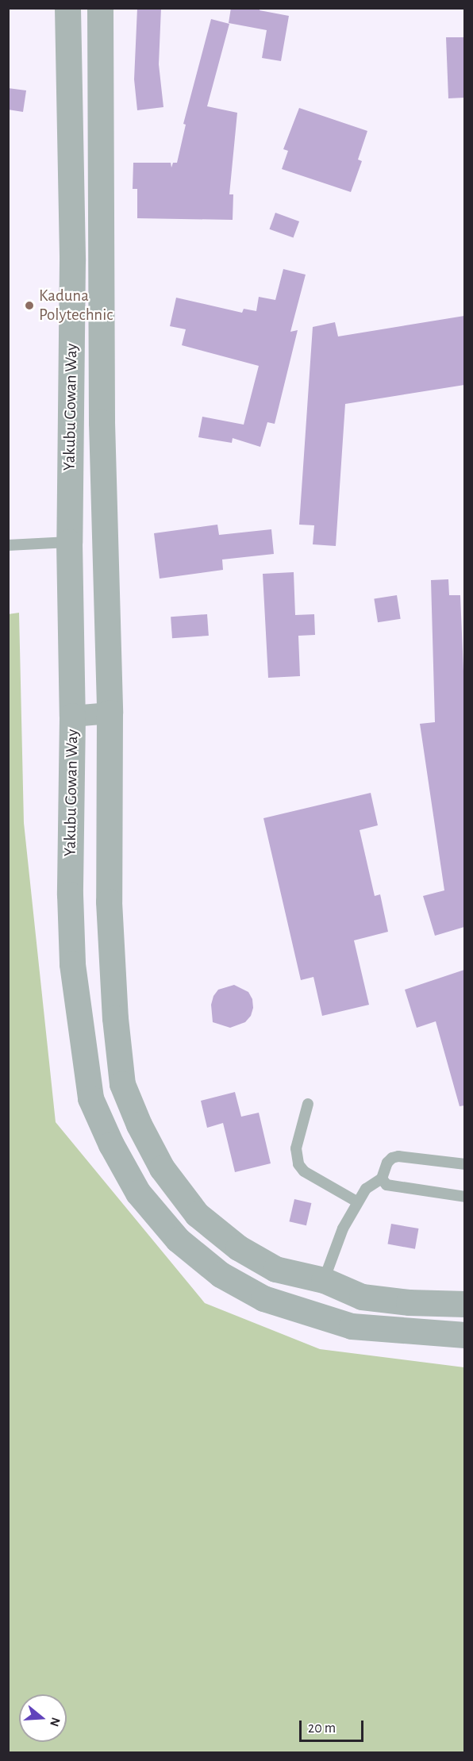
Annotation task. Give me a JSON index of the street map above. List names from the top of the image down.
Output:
{
  "streets": {
    "street": ["Yakubu Gowan Way"]
  },
  "places": ["Kaduna Polytechnic"],
  "scale_bar": "20 m",
  "north": "right"
}
